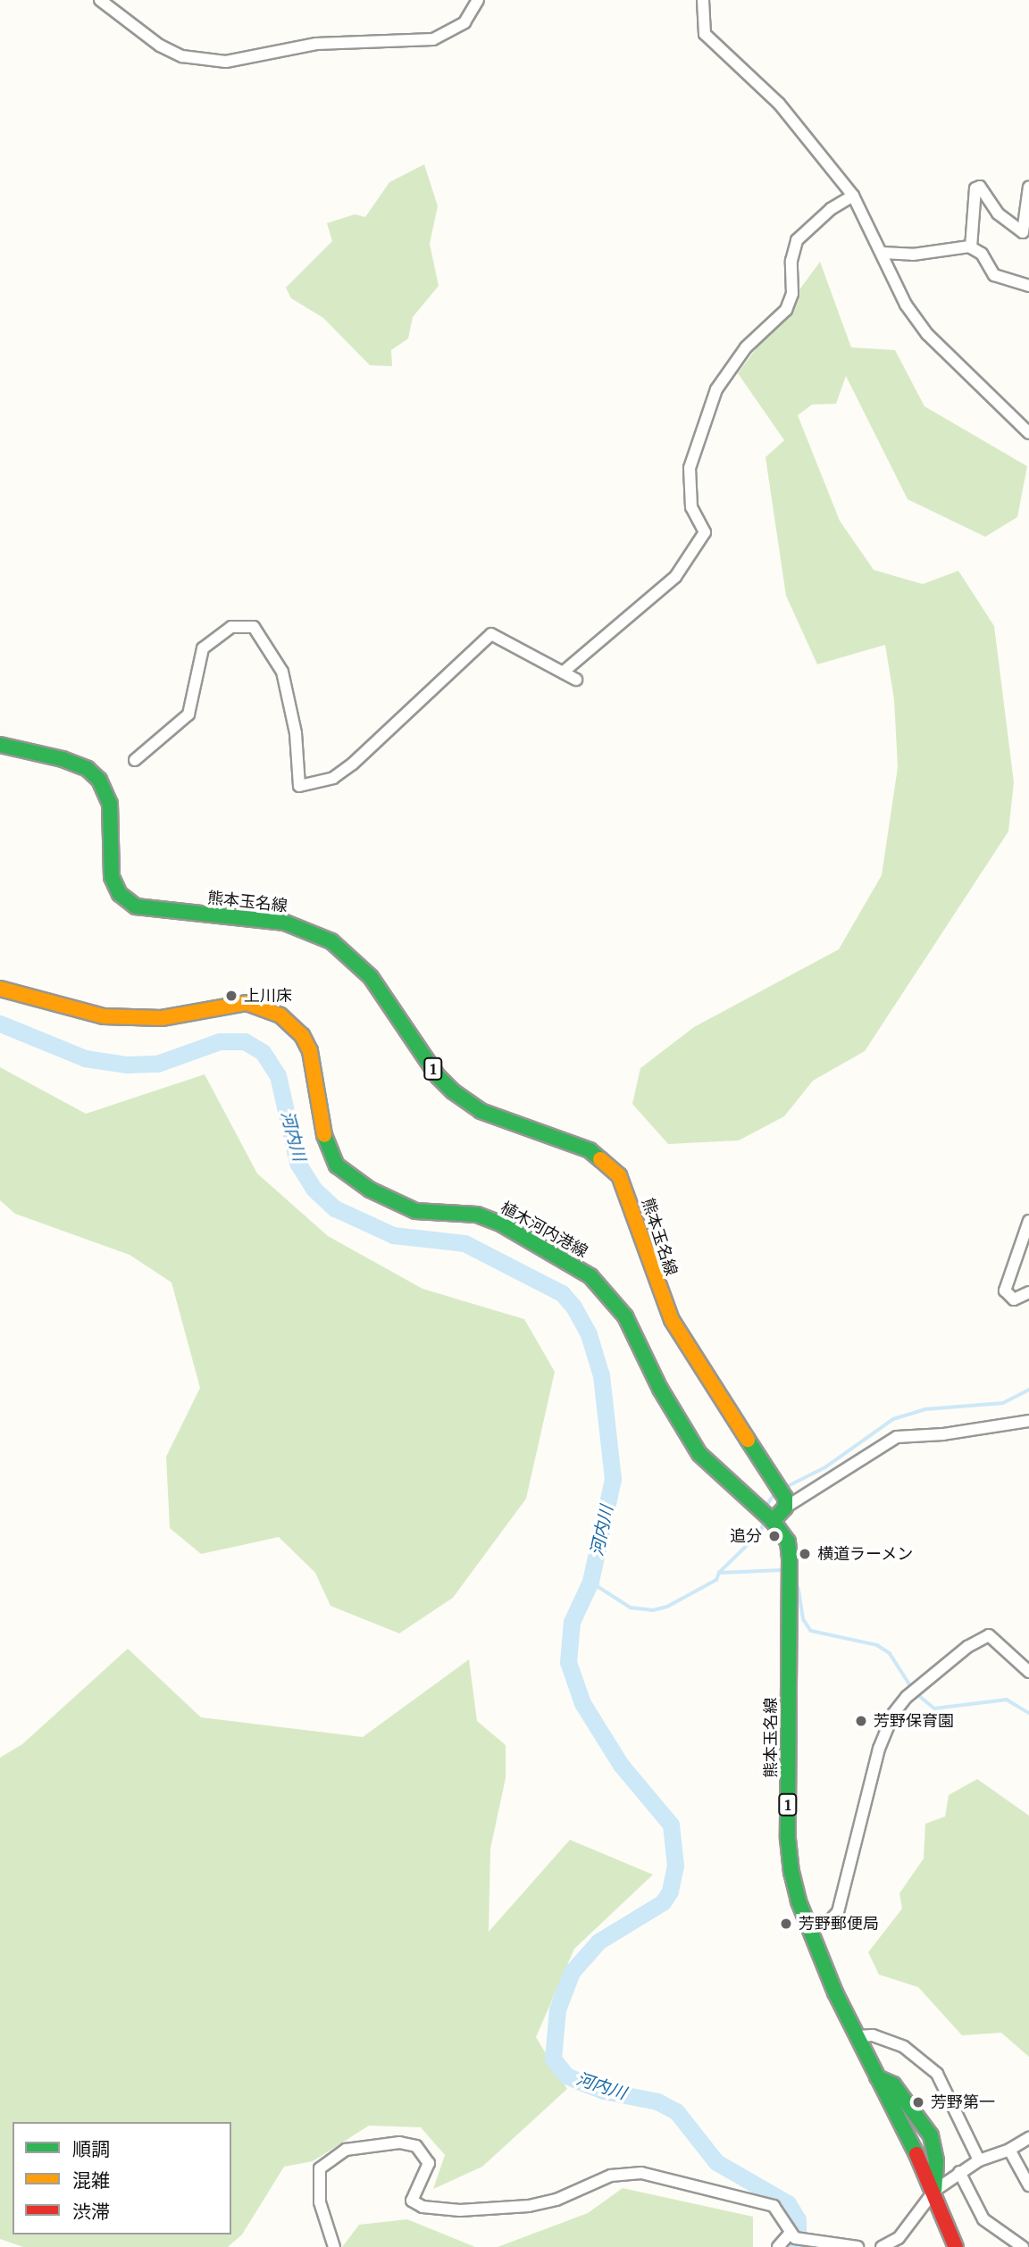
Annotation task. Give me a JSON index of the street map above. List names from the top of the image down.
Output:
{
  "streets": {
    "main road": ["熊本玉名線", "1", "植木河内港線"]
  },
  "crossings": [
    ["熊本玉名線", "植木河内港線"]
  ],
  "water": ["河内川"],
  "places": [
    "上川床",
    "追分",
    "横道ラーメン",
    "芳野保育園",
    "芳野郵便局",
    "芳野第一"
  ],
  "legend": ["順調", "混雑", "渋滞"]
}
